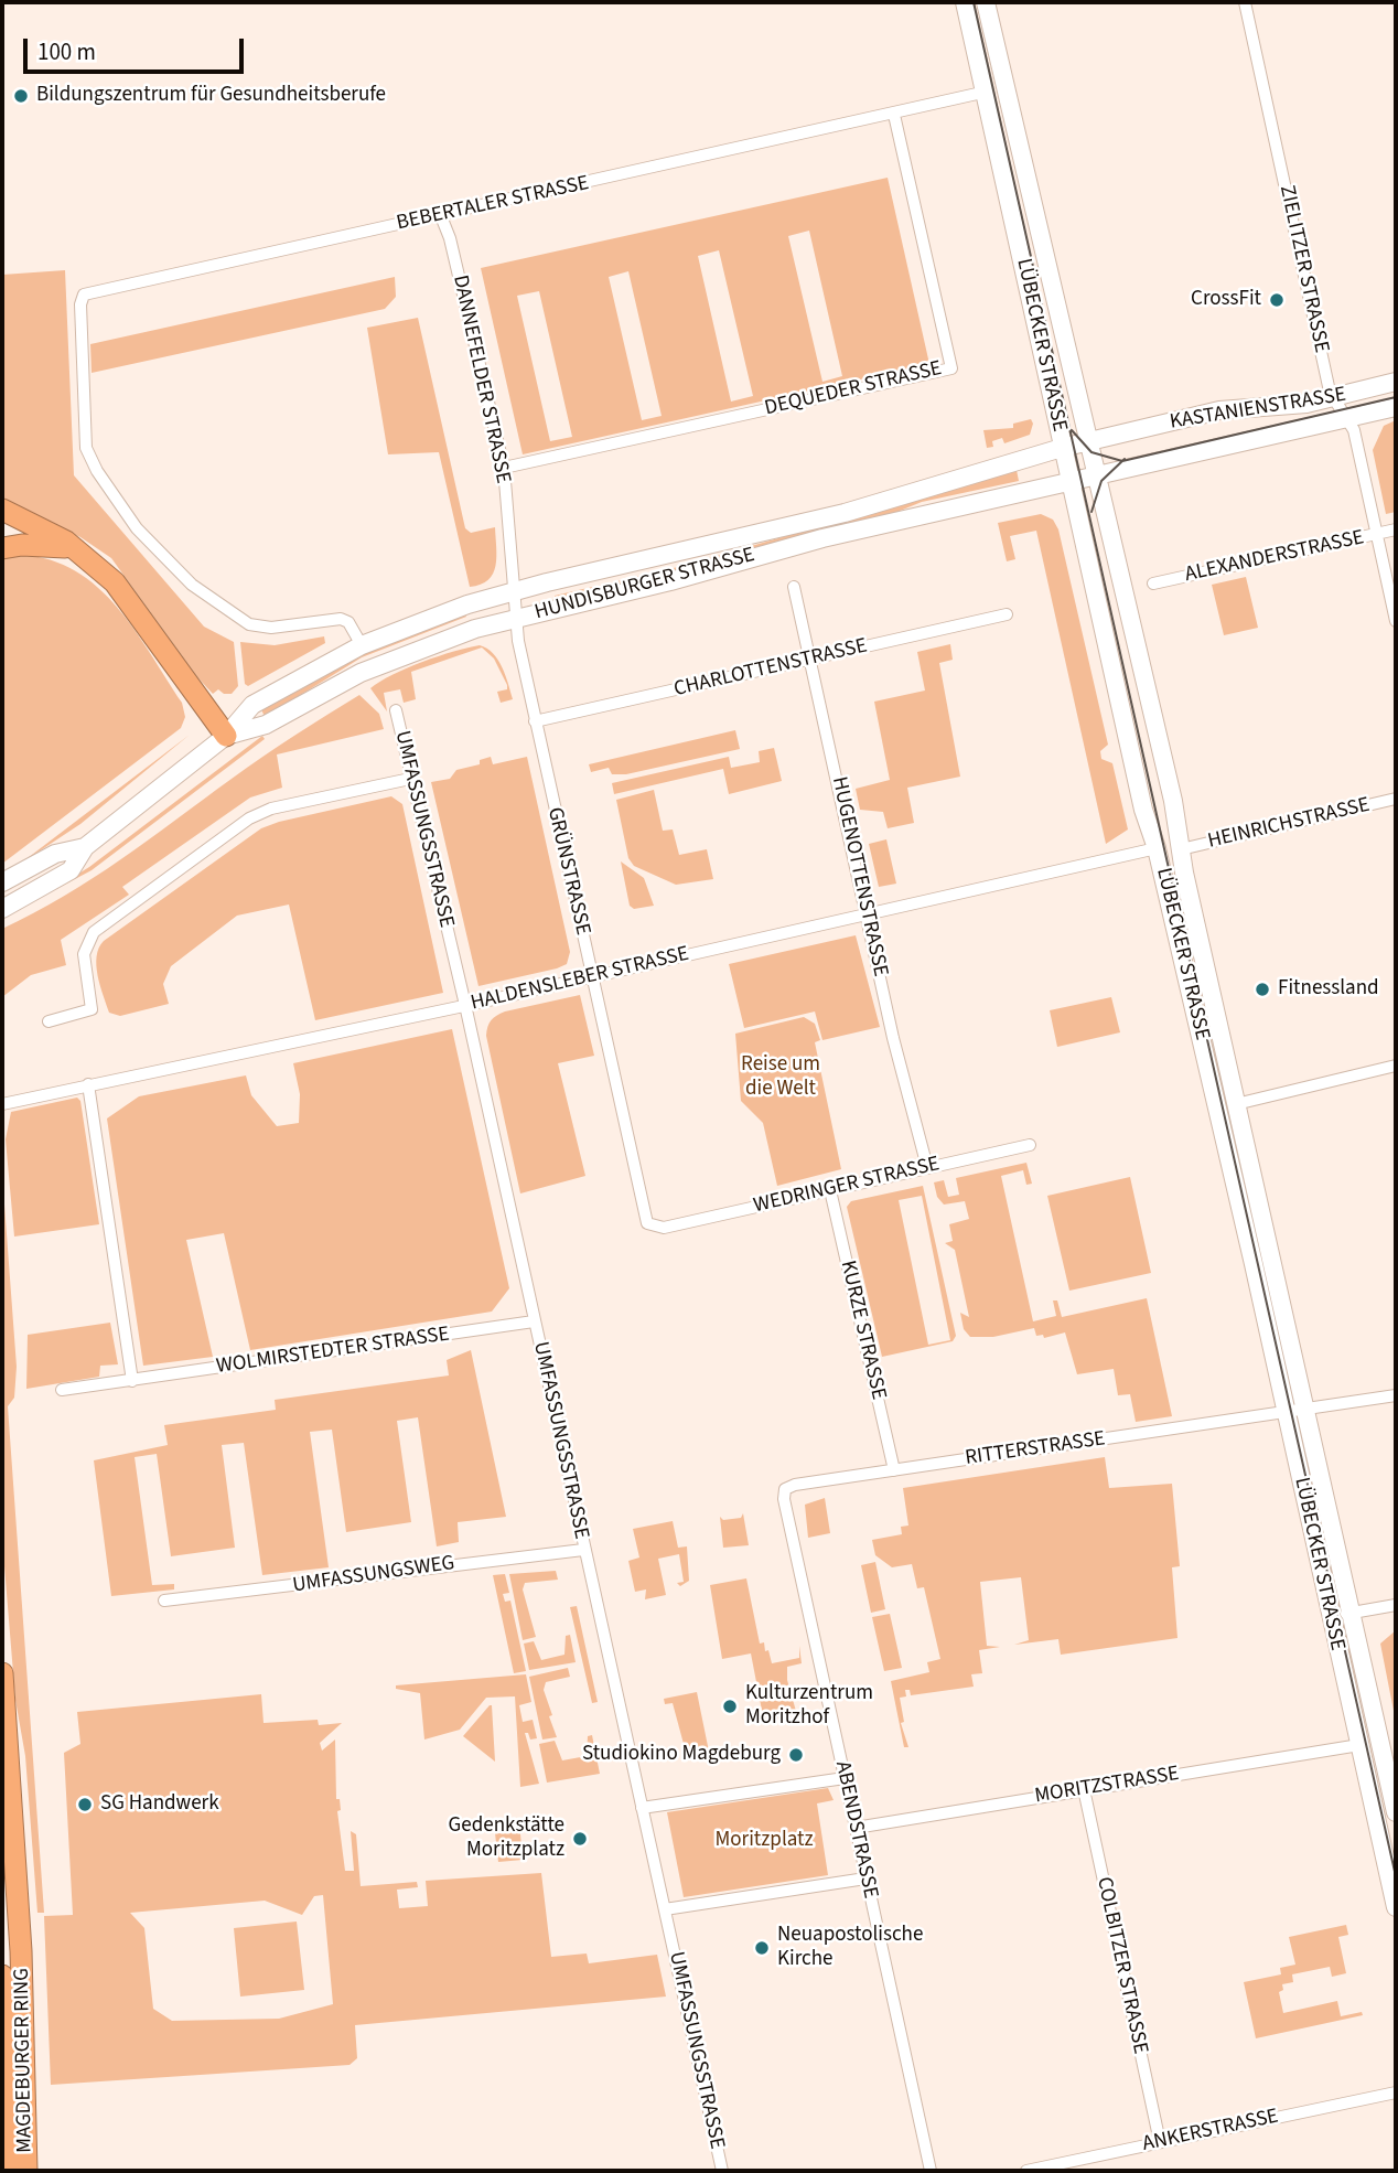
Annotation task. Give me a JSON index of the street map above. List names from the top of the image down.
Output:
{
  "streets": {
    "highway": ["MAGDEBURGER RING"],
    "main road": ["LÜBECKER STRASSE", "KASTANIENSTRASSE", "HUNDISBURGER STRASSE"],
    "street": [
      "BEBERTALER STRASSE",
      "ZIELITZER STRASSE",
      "DANNEFELDER STRASSE",
      "DEQUEDER STRASSE",
      "ALEXANDERSTRASSE",
      "CHARLOTTENSTRASSE",
      "HEINRICHSTRASSE",
      "UMFASSUNGSSTRASSE",
      "GRÜNSTRASSE",
      "HUGENOTTENSTRASSE",
      "HALDENSLEBER STRASSE",
      "WEDRINGER STRASSE",
      "KURZE STRASSE",
      "WOLMIRSTEDTER STRASSE",
      "RITTERSTRASSE",
      "UMFASSUNGSWEG",
      "MORITZSTRASSE",
      "ABENDSTRASSE",
      "COLBITZER STRASSE",
      "ANKERSTRASSE"
    ]
  },
  "crossings": [
    ["BEBERTALER STRASSE", "LÜBECKER STRASSE"],
    ["BEBERTALER STRASSE", "DANNEFELDER STRASSE"],
    ["BEBERTALER STRASSE", "DEQUEDER STRASSE"],
    ["BEBERTALER STRASSE", "HUNDISBURGER STRASSE"],
    ["ZIELITZER STRASSE", "KASTANIENSTRASSE"],
    ["ZIELITZER STRASSE", "ALEXANDERSTRASSE"],
    ["LÜBECKER STRASSE", "KASTANIENSTRASSE"],
    ["LÜBECKER STRASSE", "HUNDISBURGER STRASSE"],
    ["LÜBECKER STRASSE", "HEINRICHSTRASSE"],
    ["LÜBECKER STRASSE", "HALDENSLEBER STRASSE"],
    ["LÜBECKER STRASSE", "RITTERSTRASSE"],
    ["LÜBECKER STRASSE", "MORITZSTRASSE"],
    ["DANNEFELDER STRASSE", "DEQUEDER STRASSE"],
    ["DANNEFELDER STRASSE", "HUNDISBURGER STRASSE"],
    ["DANNEFELDER STRASSE", "GRÜNSTRASSE"],
    ["KASTANIENSTRASSE", "HUNDISBURGER STRASSE"],
    ["HUNDISBURGER STRASSE", "GRÜNSTRASSE"],
    ["CHARLOTTENSTRASSE", "GRÜNSTRASSE"],
    ["CHARLOTTENSTRASSE", "HUGENOTTENSTRASSE"],
    ["UMFASSUNGSSTRASSE", "HALDENSLEBER STRASSE"],
    ["UMFASSUNGSSTRASSE", "WOLMIRSTEDTER STRASSE"],
    ["UMFASSUNGSSTRASSE", "UMFASSUNGSWEG"],
    ["GRÜNSTRASSE", "HALDENSLEBER STRASSE"],
    ["GRÜNSTRASSE", "WEDRINGER STRASSE"],
    ["HUGENOTTENSTRASSE", "HALDENSLEBER STRASSE"],
    ["HUGENOTTENSTRASSE", "WEDRINGER STRASSE"],
    ["WEDRINGER STRASSE", "KURZE STRASSE"],
    ["KURZE STRASSE", "RITTERSTRASSE"],
    ["RITTERSTRASSE", "ABENDSTRASSE"],
    ["MORITZSTRASSE", "ABENDSTRASSE"],
    ["MORITZSTRASSE", "COLBITZER STRASSE"],
    ["COLBITZER STRASSE", "ANKERSTRASSE"]
  ],
  "parks": ["Reise um die Welt", "Moritzplatz"],
  "places": [
    "Bildungszentrum für Gesundheitsberufe",
    "CrossFit",
    "Fitnessland",
    "Kulturzentrum Moritzhof",
    "Studiokino Magdeburg",
    "SG Handwerk",
    "Gedenkstätte Moritzplatz",
    "Neuapostolische Kirche"
  ],
  "scale_bar": "100 m"
}
